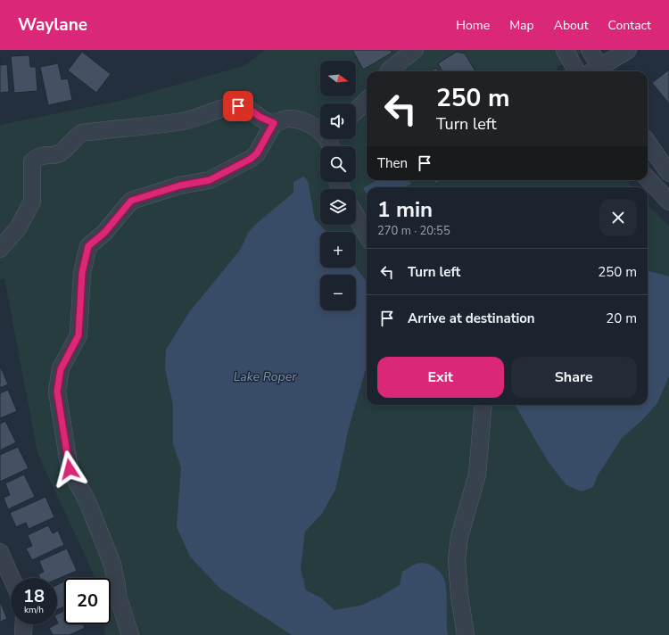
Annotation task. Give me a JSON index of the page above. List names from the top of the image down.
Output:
{
  "water": ["Lake Roper"],
  "north": "right",
  "page": {
    "header": "Waylane",
    "nav": [
      "Home",
      "Map",
      "About",
      "Contact"
    ],
    "map_buttons": ["+", "−"],
    "turn": ["250 m", "Turn left"],
    "then": "Then",
    "heading": ["1 min", "270 m · 20:55"],
    "list": [
      {
        "name": "Turn left",
        "value": "250 m"
      },
      {
        "name": "Arrive at destination",
        "value": "20 m"
      }
    ],
    "buttons": ["Exit", "Share"],
    "speed": "18 km/h",
    "limit": "20"
  }
}
